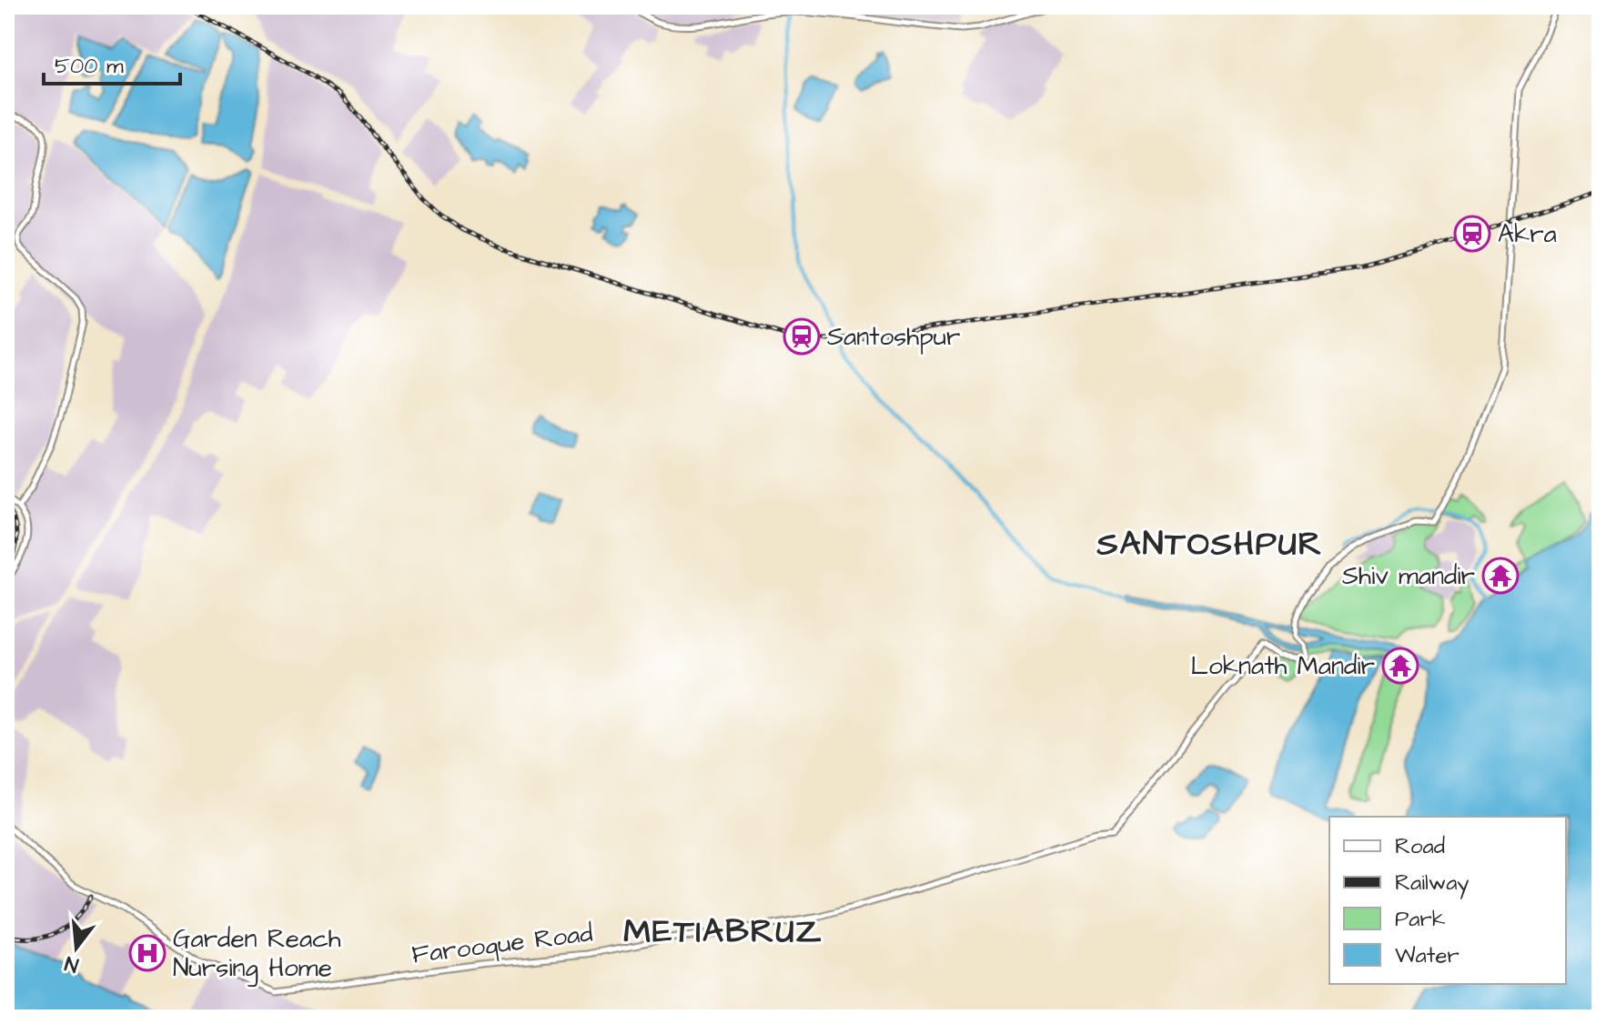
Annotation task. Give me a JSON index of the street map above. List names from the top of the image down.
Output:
{
  "streets": {
    "main road": ["Farooque Road"]
  },
  "districts": ["SANTOSHPUR", "METIABRUZ"],
  "places": {
    "station": ["Akra", "Santoshpur"],
    "temple": ["Shiv mandir", "Loknath Mandir"],
    "hospital": ["Garden Reach Nursing Home"]
  },
  "legend": [
    "Road",
    "Railway",
    "Park",
    "Water"
  ],
  "scale_bar": "500 m",
  "north": "bottom"
}
